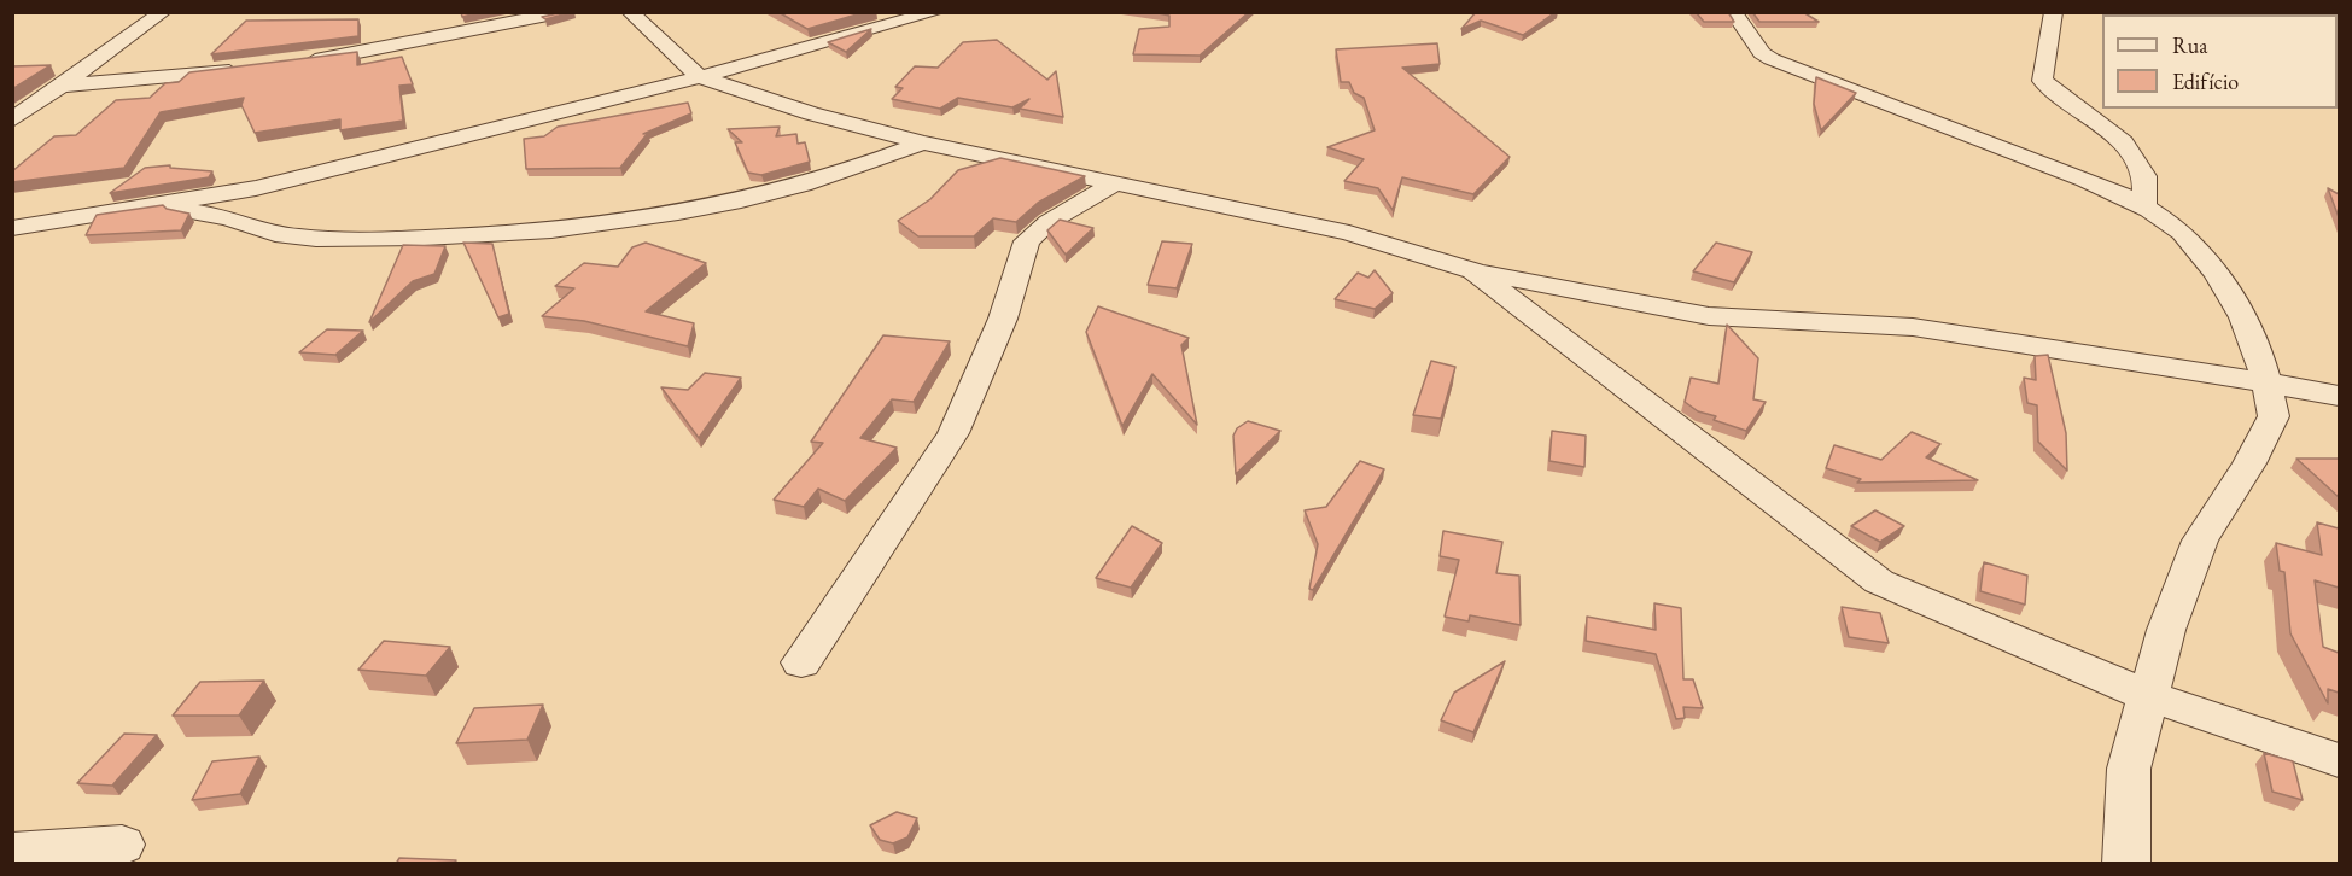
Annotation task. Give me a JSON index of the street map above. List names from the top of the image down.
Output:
{
  "legend": ["Rua", "Edifício"]
}
